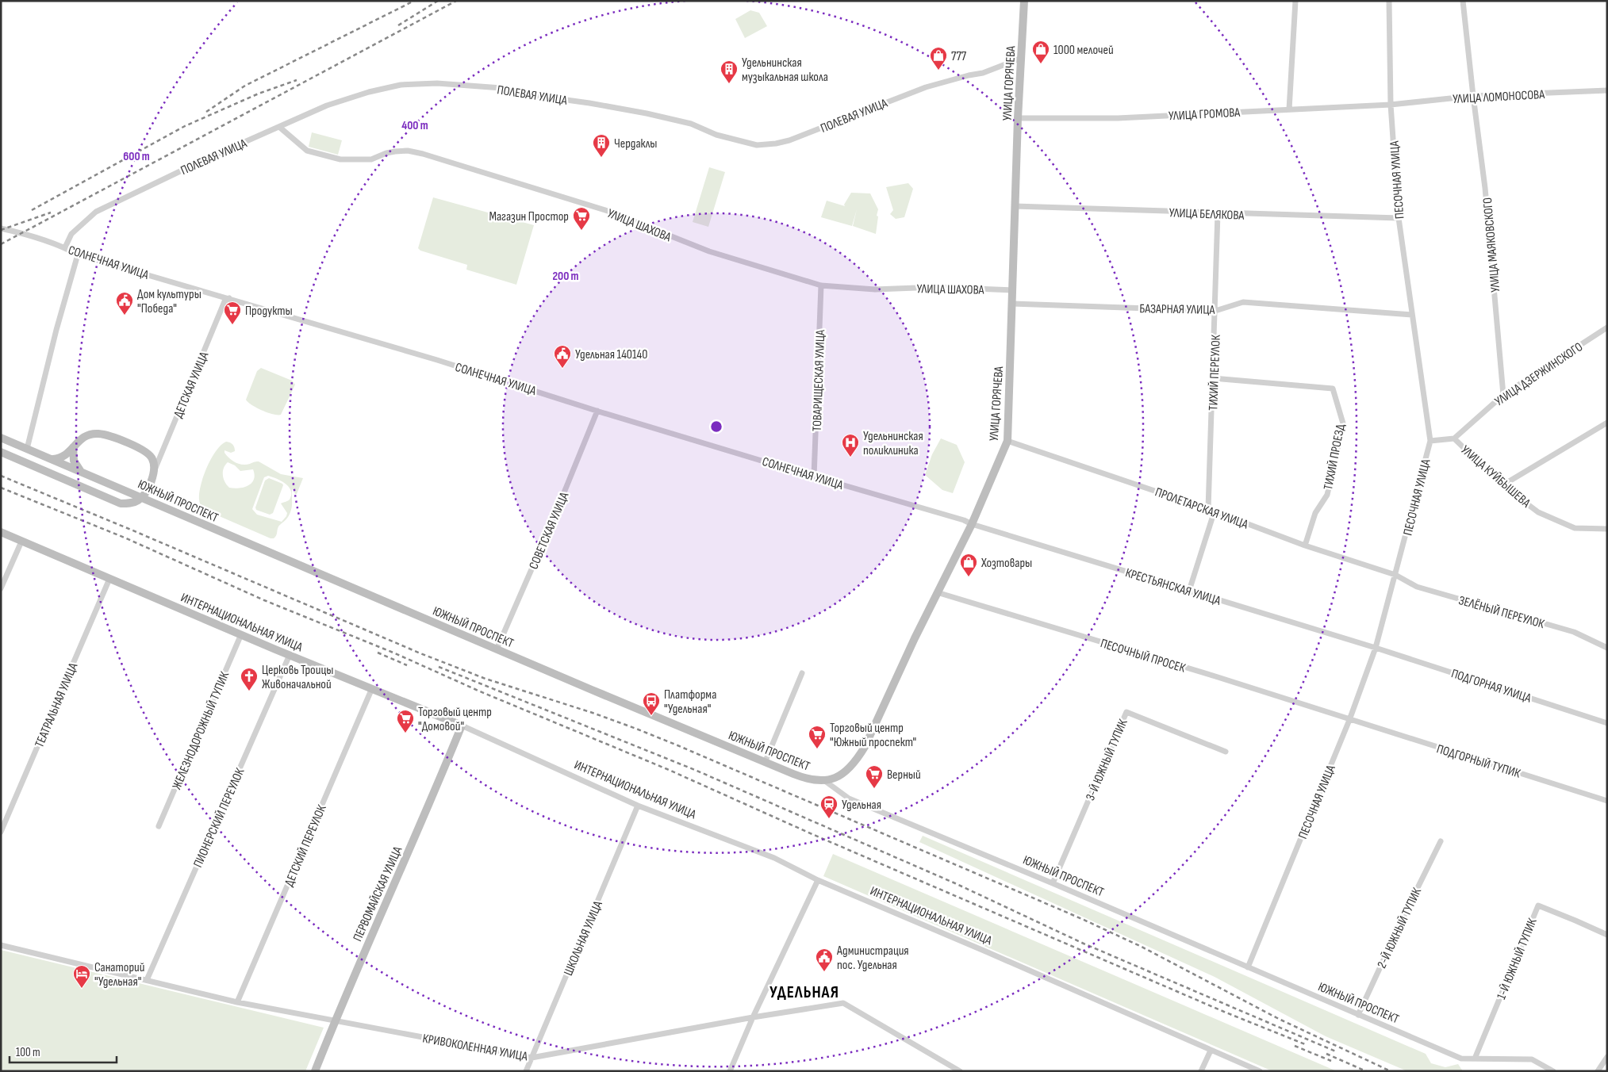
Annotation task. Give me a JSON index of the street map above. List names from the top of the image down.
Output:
{
  "streets": {
    "main road": [
      "УЛИЦА ГОРЯЧЕВА",
      "ЮЖНЫЙ ПРОСПЕКТ",
      "ИНТЕРНАЦИОНАЛЬНАЯ УЛИЦА",
      "ПЕРВОМАЙСКАЯ УЛИЦА"
    ],
    "street": [
      "ПОЛЕВАЯ УЛИЦА",
      "УЛИЦА ЛОМОНОСОВА",
      "УЛИЦА ГРОМОВА",
      "ПЕСОЧНАЯ УЛИЦА",
      "УЛИЦА БЕЛЯКОВА",
      "УЛИЦА ШАХОВА",
      "УЛИЦА МАЯКОВСКОГО",
      "СОЛНЕЧНАЯ УЛИЦА",
      "БАЗАРНАЯ УЛИЦА",
      "ТИХИЙ ПЕРЕУЛОК",
      "УЛИЦА ДЗЕРЖИНСКОГО",
      "ТОВАРИЩЕСКАЯ УЛИЦА",
      "ДЕТСКАЯ УЛИЦА",
      "ТИХИЙ ПРОЕЗД",
      "УЛИЦА КУЙБЫШЕВА",
      "ПРОЛЕТАРСКАЯ УЛИЦА",
      "СОВЕТСКАЯ УЛИЦА",
      "КРЕСТЬЯНСКАЯ УЛИЦА",
      "ЗЕЛЁНЫЙ ПЕРЕУЛОК",
      "ПЕСОЧНЫЙ ПРОСЕК",
      "ПОДГОРНАЯ УЛИЦА",
      "ТЕАТРАЛЬНАЯ УЛИЦА",
      "ЖЕЛЕЗНОДОРОЖНЫЙ ТУПИК",
      "3-Й ЮЖНЫЙ ТУПИК",
      "ПОДГОРНЫЙ ТУПИК",
      "ПИОНЕРСКИЙ ПЕРЕУЛОК",
      "ДЕТСКИЙ ПЕРЕУЛОК",
      "2-Й ЮЖНЫЙ ТУПИК",
      "ШКОЛЬНАЯ УЛИЦА",
      "1-Й ЮЖНЫЙ ТУПИК",
      "КРИВОКОЛЕННАЯ УЛИЦА"
    ]
  },
  "crossings": [
    ["УЛИЦА ГОРЯЧЕВА", "ПОЛЕВАЯ УЛИЦА"],
    ["УЛИЦА ГОРЯЧЕВА", "УЛИЦА ГРОМОВА"],
    ["УЛИЦА ГОРЯЧЕВА", "УЛИЦА БЕЛЯКОВА"],
    ["УЛИЦА ГОРЯЧЕВА", "УЛИЦА ШАХОВА"],
    ["УЛИЦА ГОРЯЧЕВА", "СОЛНЕЧНАЯ УЛИЦА"],
    ["УЛИЦА ГОРЯЧЕВА", "БАЗАРНАЯ УЛИЦА"],
    ["УЛИЦА ГОРЯЧЕВА", "ЮЖНЫЙ ПРОСПЕКТ"],
    ["УЛИЦА ГОРЯЧЕВА", "ПРОЛЕТАРСКАЯ УЛИЦА"],
    ["УЛИЦА ГОРЯЧЕВА", "КРЕСТЬЯНСКАЯ УЛИЦА"],
    ["УЛИЦА ГОРЯЧЕВА", "ПЕСОЧНЫЙ ПРОСЕК"],
    ["ПОЛЕВАЯ УЛИЦА", "УЛИЦА ШАХОВА"],
    ["ПОЛЕВАЯ УЛИЦА", "СОЛНЕЧНАЯ УЛИЦА"],
    ["УЛИЦА ЛОМОНОСОВА", "УЛИЦА ГРОМОВА"],
    ["УЛИЦА ЛОМОНОСОВА", "ПЕСОЧНАЯ УЛИЦА"],
    ["УЛИЦА ЛОМОНОСОВА", "УЛИЦА МАЯКОВСКОГО"],
    ["УЛИЦА ГРОМОВА", "ПЕСОЧНАЯ УЛИЦА"],
    ["ПЕСОЧНАЯ УЛИЦА", "УЛИЦА БЕЛЯКОВА"],
    ["ПЕСОЧНАЯ УЛИЦА", "БАЗАРНАЯ УЛИЦА"],
    ["ПЕСОЧНАЯ УЛИЦА", "УЛИЦА КУЙБЫШЕВА"],
    ["ПЕСОЧНАЯ УЛИЦА", "ЮЖНЫЙ ПРОСПЕКТ"],
    ["ПЕСОЧНАЯ УЛИЦА", "ПРОЛЕТАРСКАЯ УЛИЦА"],
    ["ПЕСОЧНАЯ УЛИЦА", "КРЕСТЬЯНСКАЯ УЛИЦА"],
    ["ПЕСОЧНАЯ УЛИЦА", "ЗЕЛЁНЫЙ ПЕРЕУЛОК"],
    ["ПЕСОЧНАЯ УЛИЦА", "ПЕСОЧНЫЙ ПРОСЕК"],
    ["ПЕСОЧНАЯ УЛИЦА", "ПОДГОРНАЯ УЛИЦА"],
    ["ПЕСОЧНАЯ УЛИЦА", "ПОДГОРНЫЙ ТУПИК"],
    ["УЛИЦА БЕЛЯКОВА", "ТИХИЙ ПЕРЕУЛОК"],
    ["УЛИЦА ШАХОВА", "ТОВАРИЩЕСКАЯ УЛИЦА"],
    ["УЛИЦА МАЯКОВСКОГО", "УЛИЦА ДЗЕРЖИНСКОГО"],
    ["СОЛНЕЧНАЯ УЛИЦА", "ТОВАРИЩЕСКАЯ УЛИЦА"],
    ["СОЛНЕЧНАЯ УЛИЦА", "ДЕТСКАЯ УЛИЦА"],
    ["СОЛНЕЧНАЯ УЛИЦА", "СОВЕТСКАЯ УЛИЦА"],
    ["СОЛНЕЧНАЯ УЛИЦА", "КРЕСТЬЯНСКАЯ УЛИЦА"],
    ["БАЗАРНАЯ УЛИЦА", "ТИХИЙ ПЕРЕУЛОК"],
    ["ТИХИЙ ПЕРЕУЛОК", "ТИХИЙ ПРОЕЗД"],
    ["ТИХИЙ ПЕРЕУЛОК", "ПРОЛЕТАРСКАЯ УЛИЦА"],
    ["ТИХИЙ ПЕРЕУЛОК", "КРЕСТЬЯНСКАЯ УЛИЦА"],
    ["УЛИЦА ДЗЕРЖИНСКОГО", "УЛИЦА КУЙБЫШЕВА"],
    ["ТИХИЙ ПРОЕЗД", "ПРОЛЕТАРСКАЯ УЛИЦА"],
    ["ЮЖНЫЙ ПРОСПЕКТ", "СОВЕТСКАЯ УЛИЦА"],
    ["ЮЖНЫЙ ПРОСПЕКТ", "3-Й ЮЖНЫЙ ТУПИК"],
    ["ЮЖНЫЙ ПРОСПЕКТ", "2-Й ЮЖНЫЙ ТУПИК"],
    ["ЮЖНЫЙ ПРОСПЕКТ", "1-Й ЮЖНЫЙ ТУПИК"],
    ["ПРОЛЕТАРСКАЯ УЛИЦА", "ЗЕЛЁНЫЙ ПЕРЕУЛОК"],
    ["КРЕСТЬЯНСКАЯ УЛИЦА", "ПОДГОРНАЯ УЛИЦА"],
    ["ИНТЕРНАЦИОНАЛЬНАЯ УЛИЦА", "ТЕАТРАЛЬНАЯ УЛИЦА"],
    ["ИНТЕРНАЦИОНАЛЬНАЯ УЛИЦА", "ЖЕЛЕЗНОДОРОЖНЫЙ ТУПИК"],
    ["ИНТЕРНАЦИОНАЛЬНАЯ УЛИЦА", "ПИОНЕРСКИЙ ПЕРЕУЛОК"],
    ["ИНТЕРНАЦИОНАЛЬНАЯ УЛИЦА", "ДЕТСКИЙ ПЕРЕУЛОК"],
    ["ИНТЕРНАЦИОНАЛЬНАЯ УЛИЦА", "ПЕРВОМАЙСКАЯ УЛИЦА"],
    ["ИНТЕРНАЦИОНАЛЬНАЯ УЛИЦА", "ШКОЛЬНАЯ УЛИЦА"],
    ["ПЕСОЧНЫЙ ПРОСЕК", "ПОДГОРНЫЙ ТУПИК"],
    ["ПИОНЕРСКИЙ ПЕРЕУЛОК", "КРИВОКОЛЕННАЯ УЛИЦА"],
    ["ДЕТСКИЙ ПЕРЕУЛОК", "КРИВОКОЛЕННАЯ УЛИЦА"],
    ["ПЕРВОМАЙСКАЯ УЛИЦА", "КРИВОКОЛЕННАЯ УЛИЦА"],
    ["ШКОЛЬНАЯ УЛИЦА", "КРИВОКОЛЕННАЯ УЛИЦА"]
  ],
  "districts": ["УДЕЛЬНАЯ"],
  "places": {
    "shop": ["1000 мелочей", "777", "Хозтовары"],
    "building": ["Удельнинская музыкальная школа", "Чердаклы"],
    "supermarket": [
      "Магазин Простор",
      "Продукты",
      "Торговый центр \"Домовой\"",
      "Торговый центр \"Южный проспект\"",
      "Верный"
    ],
    "public building": ["Дом культуры \"Победа\"", "Удельная 140140", "Администрация пос. Удельная"],
    "hospital": ["Удельнинская поликлиника"],
    "church": ["Церковь Троицы Живоначальной"],
    "bus stop": ["Платформа \"Удельная\""],
    "station": ["Удельная"],
    "hotel": ["Санаторий \"Удельная\""]
  },
  "scale_bar": "100 m",
  "rings": ["400 m", "600 m", "200 m"]
}
